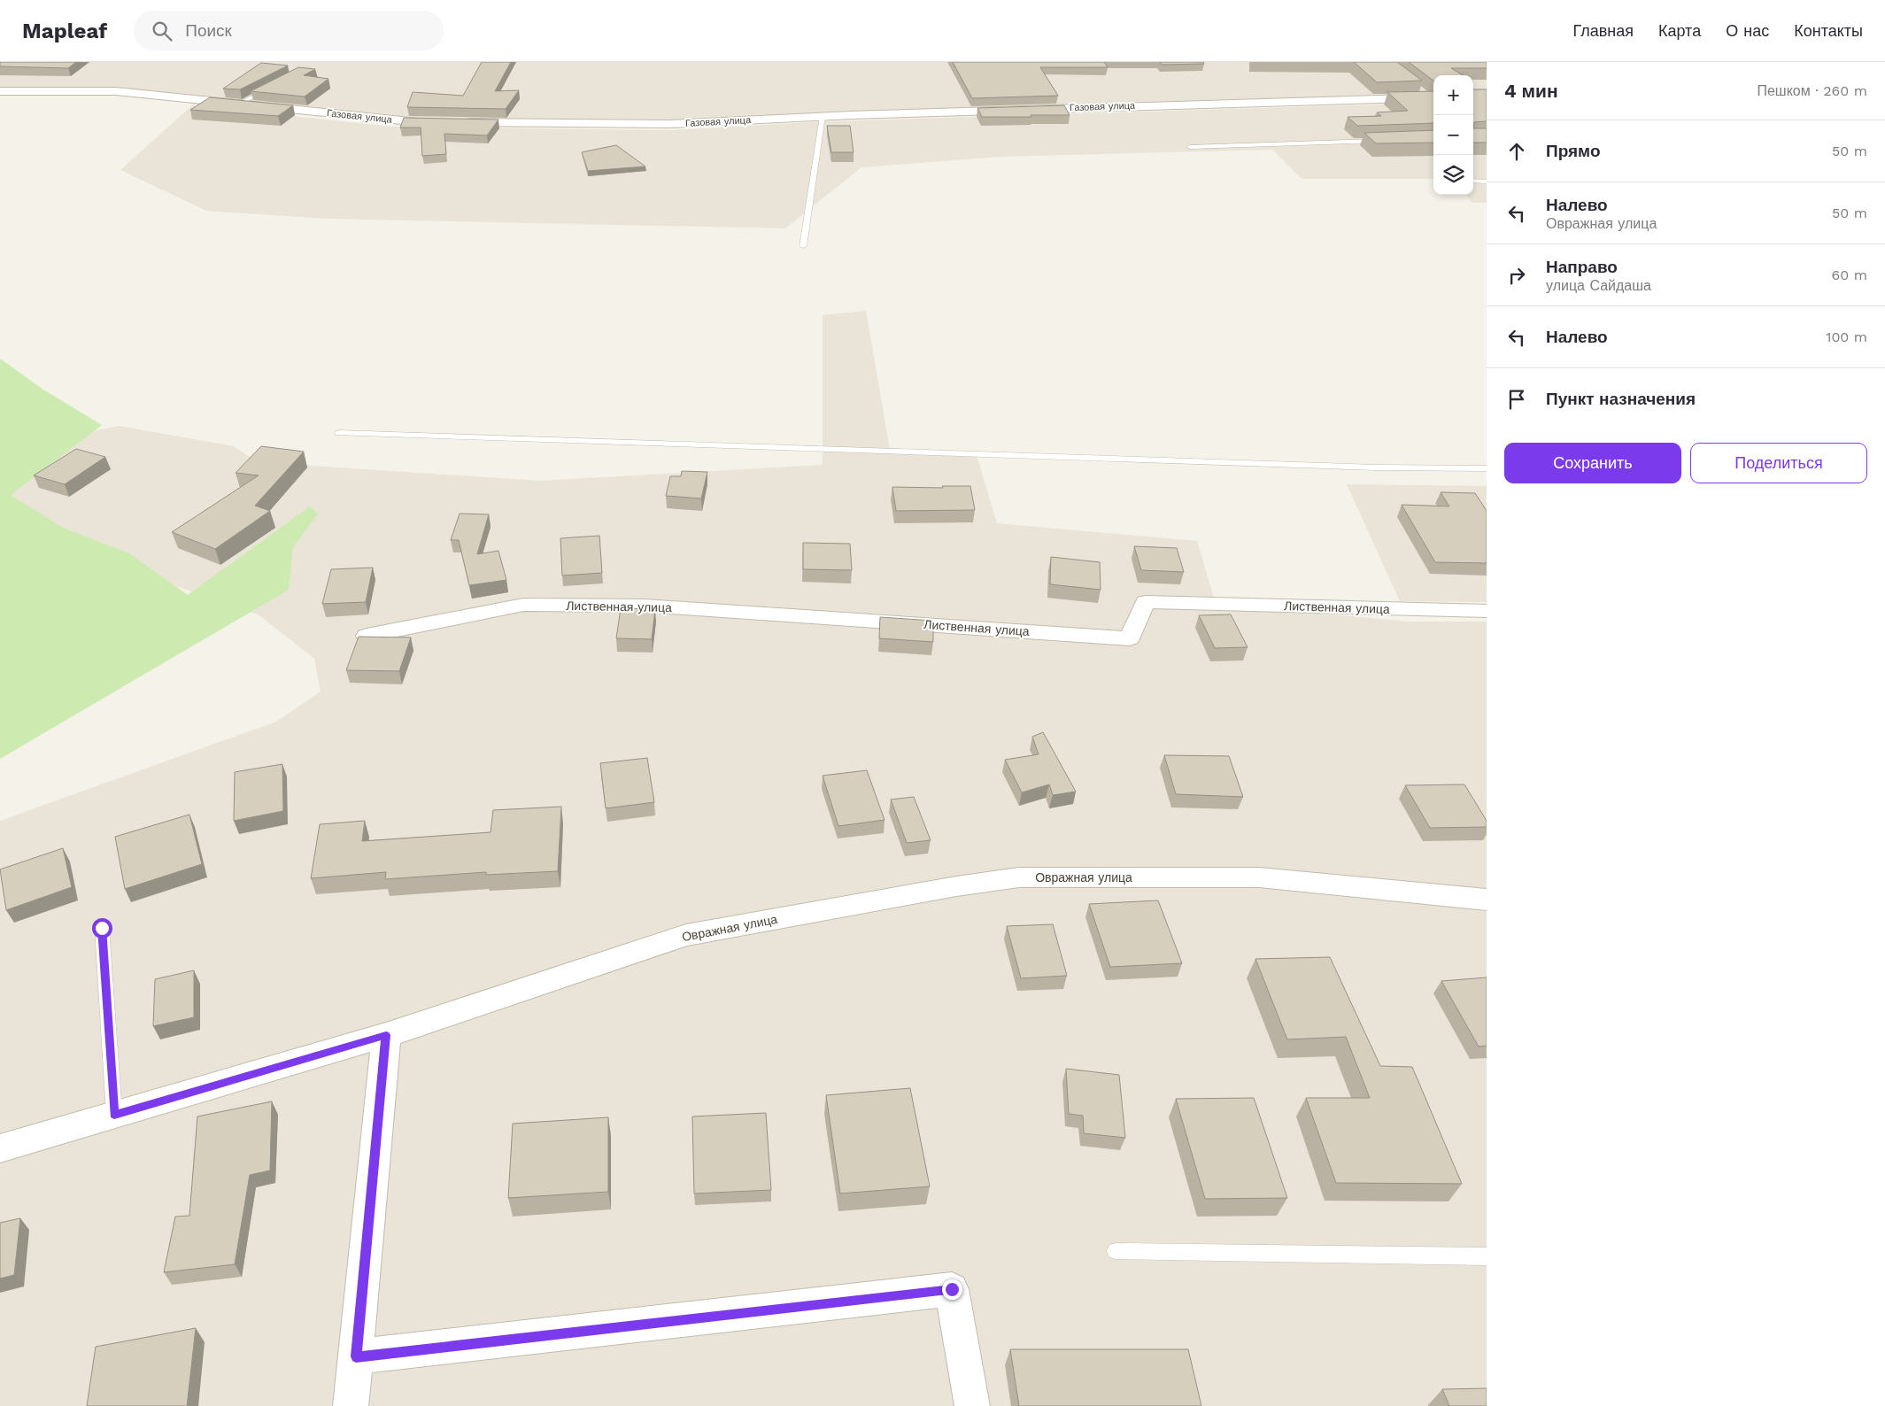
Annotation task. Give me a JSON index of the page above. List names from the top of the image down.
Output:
{
  "streets": {
    "street": ["Газовая улица", "Лиственная улица", "Овражная улица"]
  },
  "page": {
    "header": "Mapleaf",
    "search": "Поиск",
    "nav": [
      "Главная",
      "Карта",
      "О нас",
      "Контакты"
    ],
    "heading": ["4 мин", "Пешком · 260 m"],
    "map_buttons": ["+", "−"],
    "list": [
      ["Прямо", "50 m"],
      ["Налево", "Овражная улица", "50 m"],
      ["Направо", "улица Сайдаша", "60 m"],
      ["Налево", "100 m"],
      "Пункт назначения"
    ],
    "buttons": ["Сохранить", "Поделиться"]
  }
}
